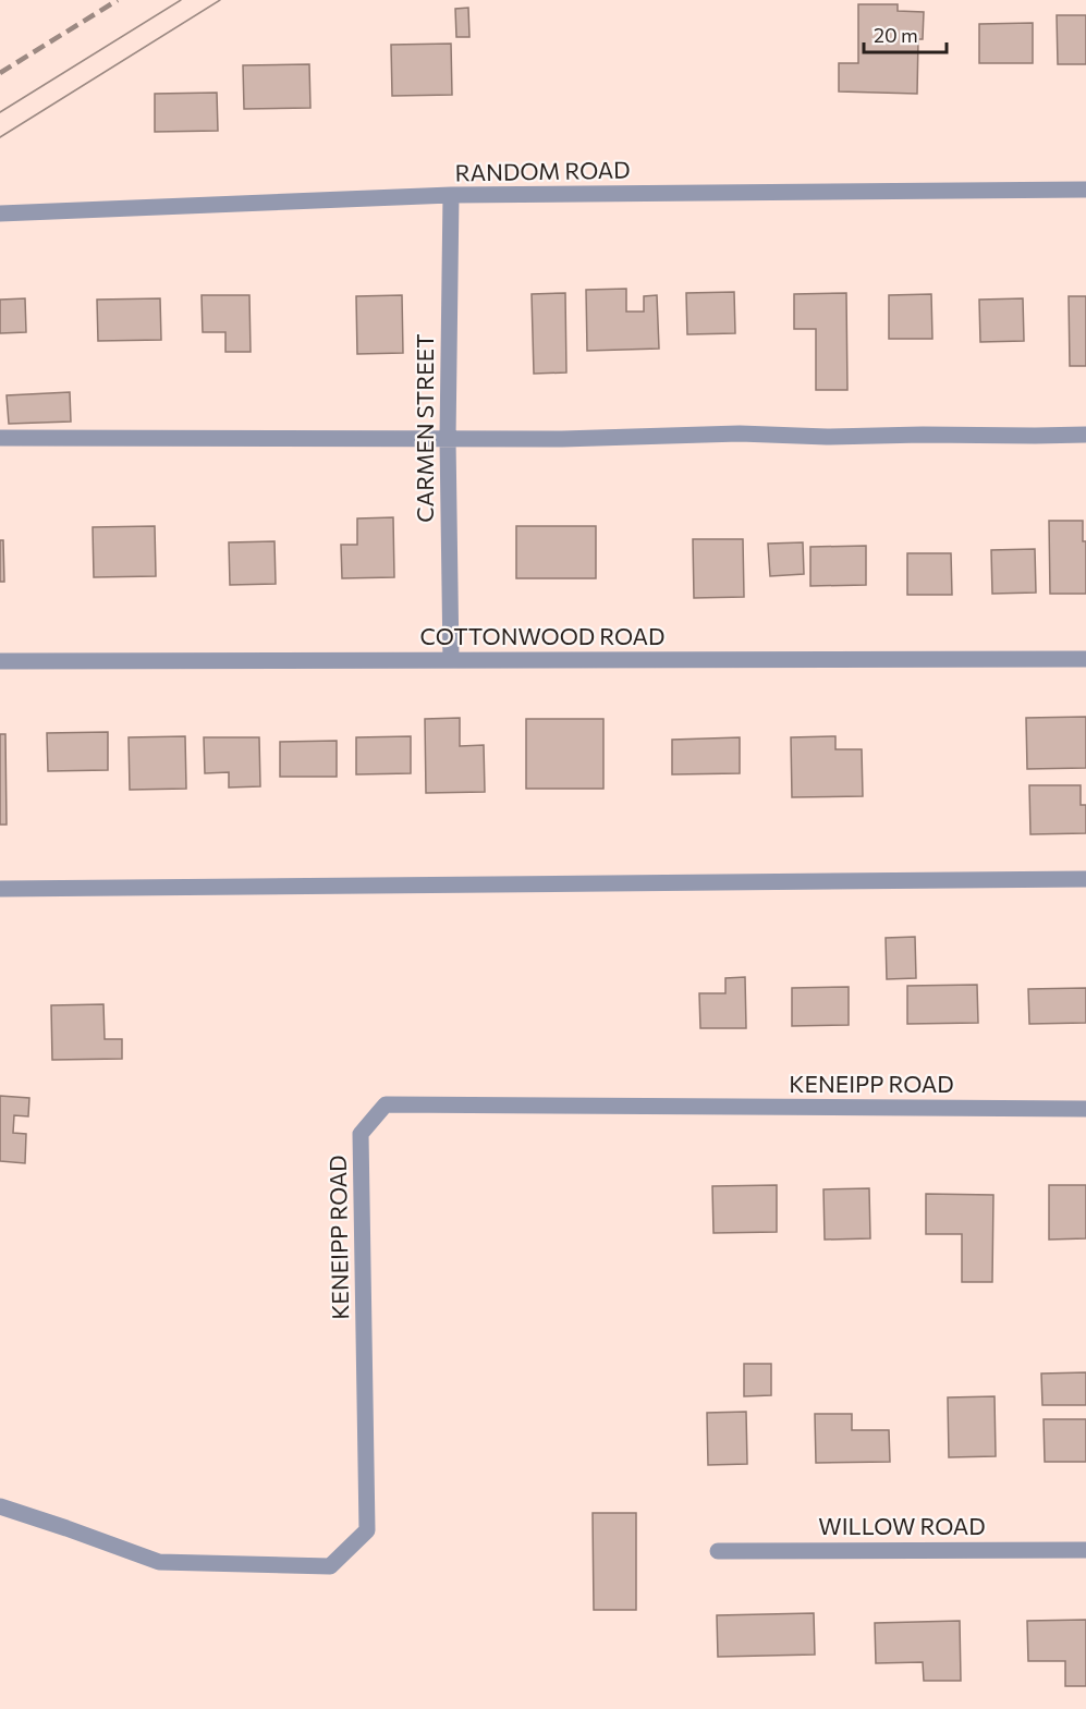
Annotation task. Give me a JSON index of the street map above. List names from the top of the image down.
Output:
{
  "streets": {
    "street": [
      "RANDOM ROAD",
      "CARMEN STREET",
      "COTTONWOOD ROAD",
      "KENEIPP ROAD",
      "WILLOW ROAD"
    ]
  },
  "crossings": [
    ["RANDOM ROAD", "CARMEN STREET"],
    ["CARMEN STREET", "COTTONWOOD ROAD"]
  ],
  "scale_bar": "20 m"
}
